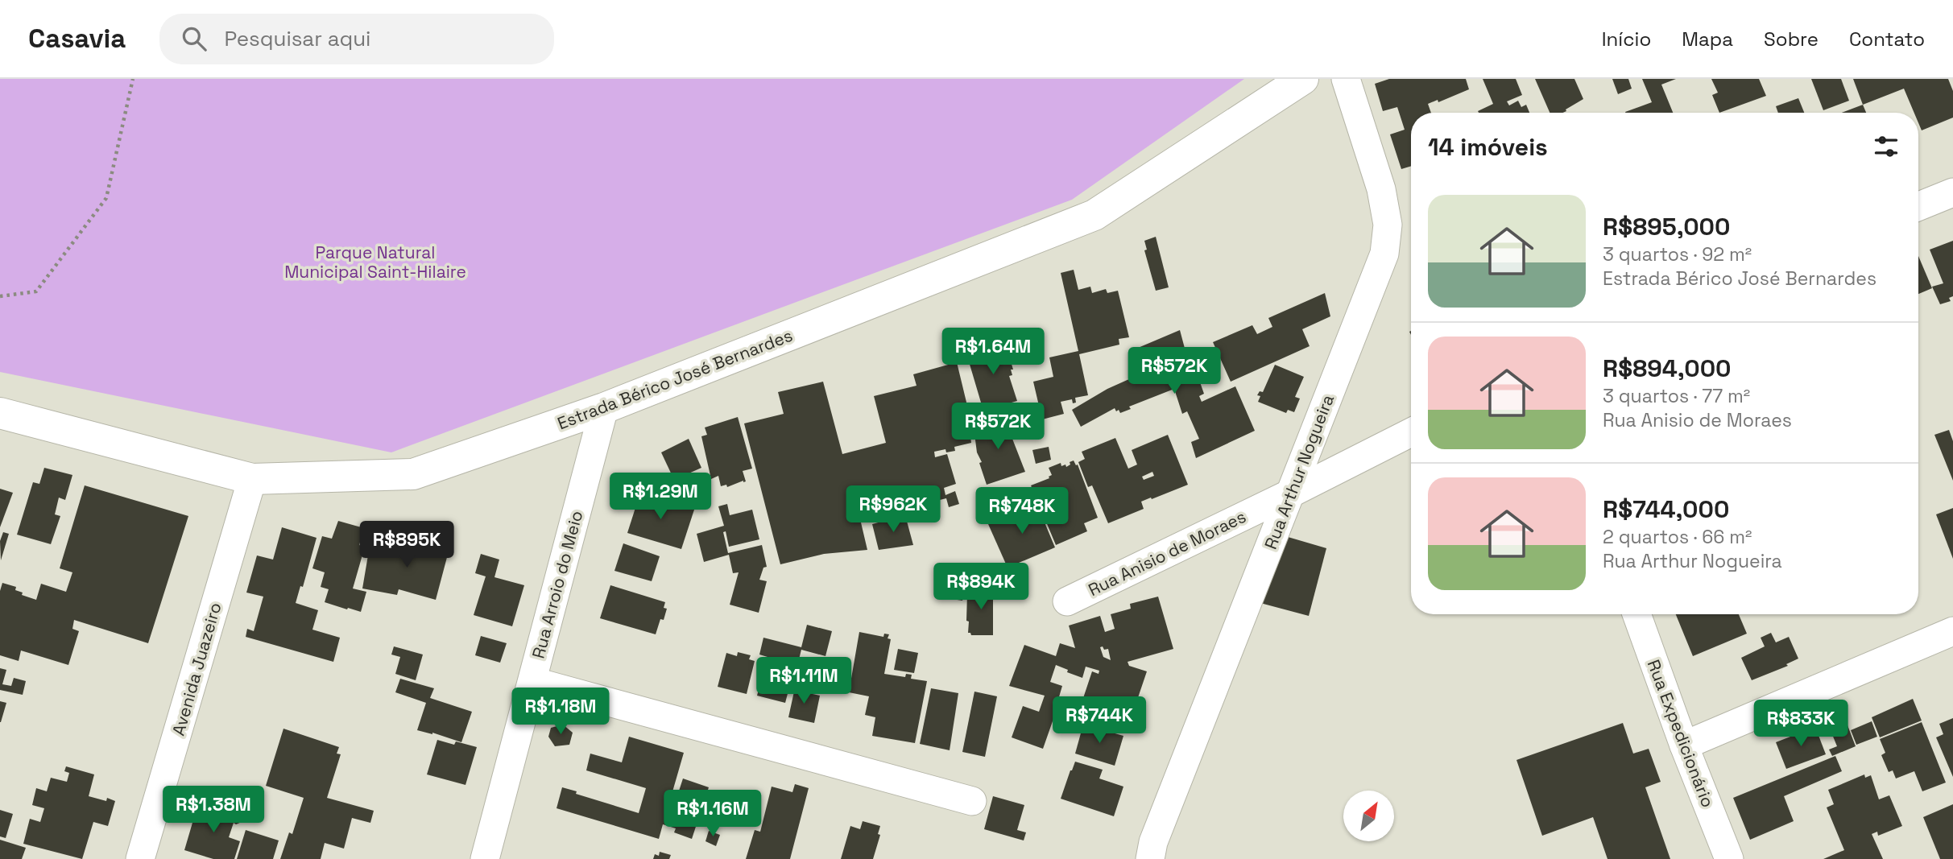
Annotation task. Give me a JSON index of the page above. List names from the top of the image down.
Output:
{
  "streets": {
    "main road": ["Estrada Bérico José Bernardes"],
    "street": [
      "Rua Arthur Nogueira",
      "Rua Anisio de Moraes",
      "Rua Arroio do Meio",
      "Avenida Juazeiro",
      "Rua Expedicionário"
    ]
  },
  "crossings": [
    ["Estrada Bérico José Bernardes", "Rua Arroio do Meio"],
    ["Estrada Bérico José Bernardes", "Avenida Juazeiro"],
    ["Rua Arthur Nogueira", "Rua Anisio de Moraes"]
  ],
  "parks": ["Parque Natural Municipal Saint-Hilaire"],
  "north": "top right",
  "page": {
    "header": "Casavia",
    "search": "Pesquisar aqui",
    "nav": [
      "Início",
      "Mapa",
      "Sobre",
      "Contato"
    ],
    "heading": "14 imóveis",
    "list": [
      {
        "name": "R$895,000",
        "note": "3 quartos · 92 m² · Estrada Bérico José Bernardes"
      },
      {
        "name": "R$894,000",
        "note": "3 quartos · 77 m² · Rua Anisio de Moraes"
      },
      {
        "name": "R$744,000",
        "note": "2 quartos · 66 m² · Rua Arthur Nogueira"
      }
    ],
    "price": [
      "R$1.64M",
      "R$572K",
      "R$572K",
      "R$1.29M",
      "R$962K",
      "R$748K",
      "R$895K",
      "R$894K",
      "R$1.11M",
      "R$1.18M",
      "R$744K",
      "R$833K",
      "R$1.38M",
      "R$1.16M"
    ]
  }
}
